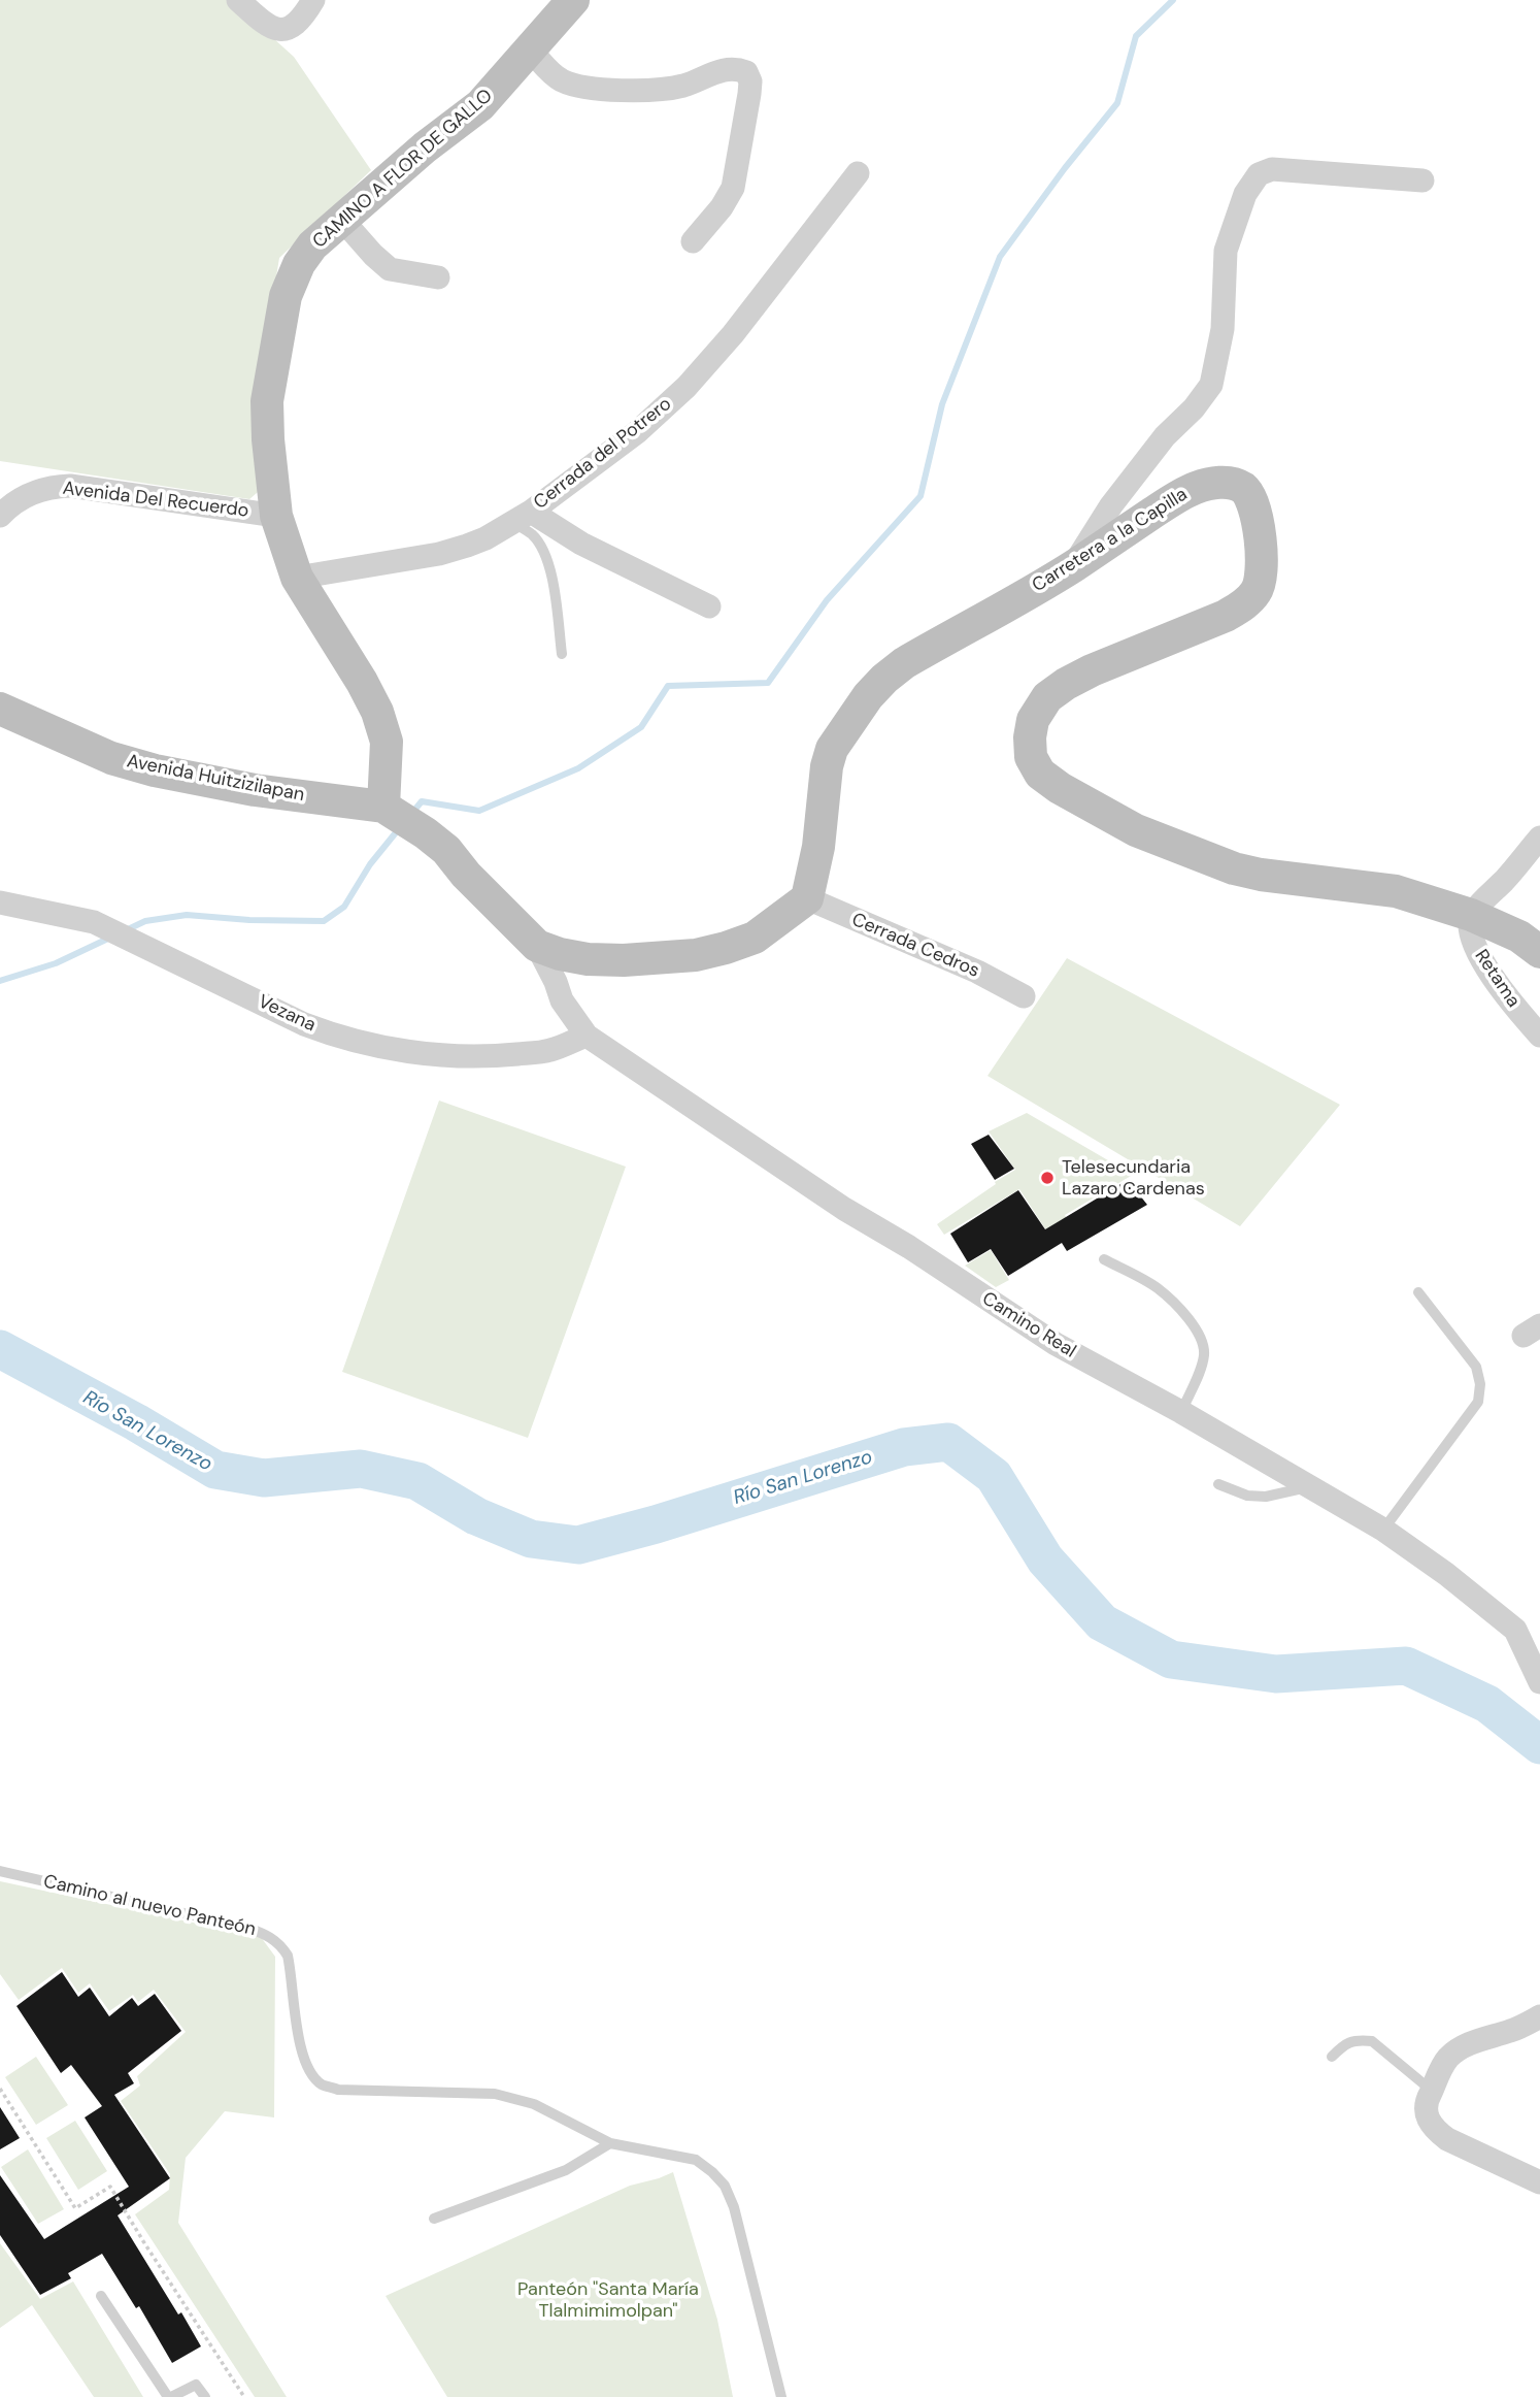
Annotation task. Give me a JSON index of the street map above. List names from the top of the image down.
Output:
{
  "streets": {
    "street": [
      "CAMINO A FLOR DE GALLO",
      "Cerrada del Potrero",
      "Avenida Del Recuerdo",
      "Carretera a la Capilla",
      "Avenida Huitzizilapan",
      "Cerrada Cedros",
      "Retama",
      "Vezana",
      "Camino Real"
    ],
    "lane": ["Camino al nuevo Panteón"]
  },
  "crossings": [
    ["CAMINO A FLOR DE GALLO", "Cerrada del Potrero"],
    ["CAMINO A FLOR DE GALLO", "Avenida Del Recuerdo"],
    ["CAMINO A FLOR DE GALLO", "Avenida Huitzizilapan"],
    ["Carretera a la Capilla", "Cerrada Cedros"],
    ["Carretera a la Capilla", "Retama"],
    ["Vezana", "Camino Real"]
  ],
  "water": ["Río San Lorenzo"],
  "parks": ["Panteón \"Santa María Tlalmimimolpan\""],
  "places": ["Telesecundaria Lazaro Cardenas"]
}
